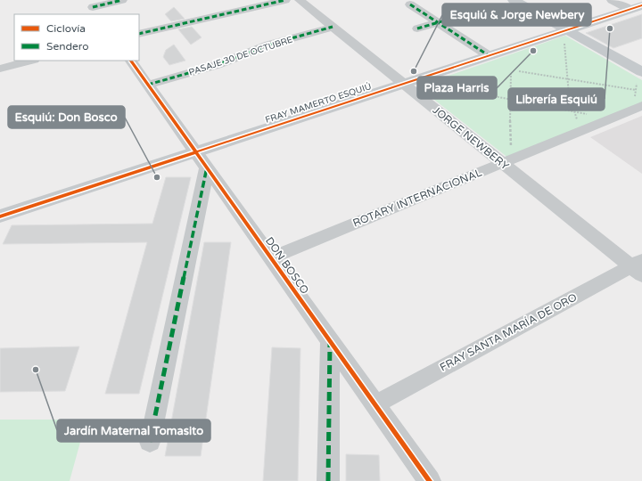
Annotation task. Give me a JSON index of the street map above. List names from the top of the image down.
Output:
{
  "streets": {
    "street": [
      "PASAJE 30 DE OCTUBRE",
      "FRAY MAMERTO ESQUIÚ",
      "JORGE NEWBERY",
      "ROTARY INTERNACIONAL",
      "DON BOSCO",
      "FRAY SANTA MARÍA DE ORO"
    ]
  },
  "crossings": [
    ["PASAJE 30 DE OCTUBRE", "JORGE NEWBERY"],
    ["PASAJE 30 DE OCTUBRE", "DON BOSCO"],
    ["FRAY MAMERTO ESQUIÚ", "JORGE NEWBERY"],
    ["FRAY MAMERTO ESQUIÚ", "DON BOSCO"],
    ["JORGE NEWBERY", "ROTARY INTERNACIONAL"],
    ["JORGE NEWBERY", "FRAY SANTA MARÍA DE ORO"],
    ["ROTARY INTERNACIONAL", "DON BOSCO"],
    ["DON BOSCO", "FRAY SANTA MARÍA DE ORO"]
  ],
  "places": [
    "Librería Esquiú",
    "Plaza Harris",
    "Esquiú & Jorge Newbery",
    "Esquiú: Don Bosco",
    "Jardín Maternal Tomasito"
  ],
  "legend": ["Ciclovía", "Sendero"]
}
